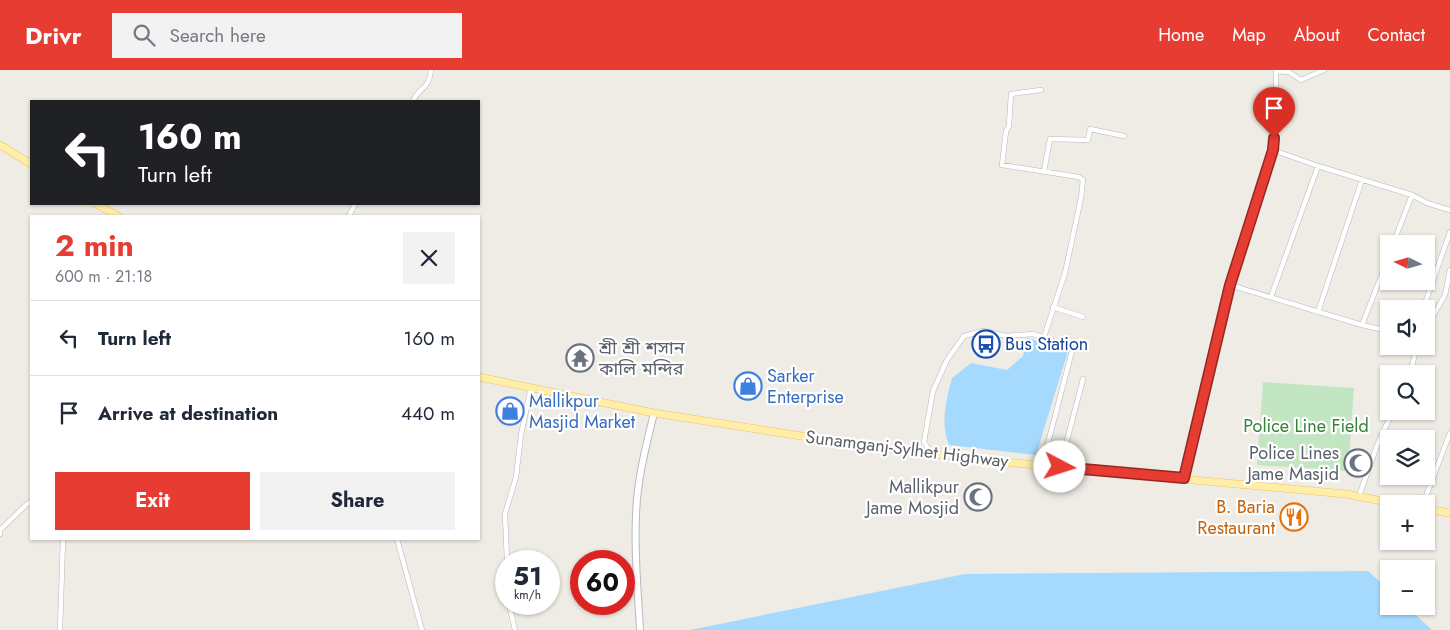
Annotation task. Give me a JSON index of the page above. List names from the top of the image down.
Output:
{
  "streets": {
    "main road": ["Sunamganj-Sylhet Highway"]
  },
  "parks": ["Police Line Field"],
  "places": {
    "bus stop": ["Bus Station"],
    "temple": ["শ্রী শ্রী শসান কালি মন্দির"],
    "shop": ["Sarker Enterprise", "Mallikpur Masjid Market"],
    "mosque": ["Police Lines Jame Masjid", "Mallikpur Jame Mosjid"],
    "restaurant": ["B. Baria Restaurant"]
  },
  "north": "left",
  "page": {
    "header": "Drivr",
    "search": "Search here",
    "nav": [
      "Home",
      "Map",
      "About",
      "Contact"
    ],
    "turn": ["160 m", "Turn left"],
    "heading": ["2 min", "600 m · 21:18"],
    "map_buttons": ["+", "−"],
    "list": [
      {
        "name": "Turn left",
        "value": "160 m"
      },
      {
        "name": "Arrive at destination",
        "value": "440 m"
      }
    ],
    "buttons": ["Exit", "Share"],
    "speed": "51 km/h",
    "limit": "60"
  }
}
